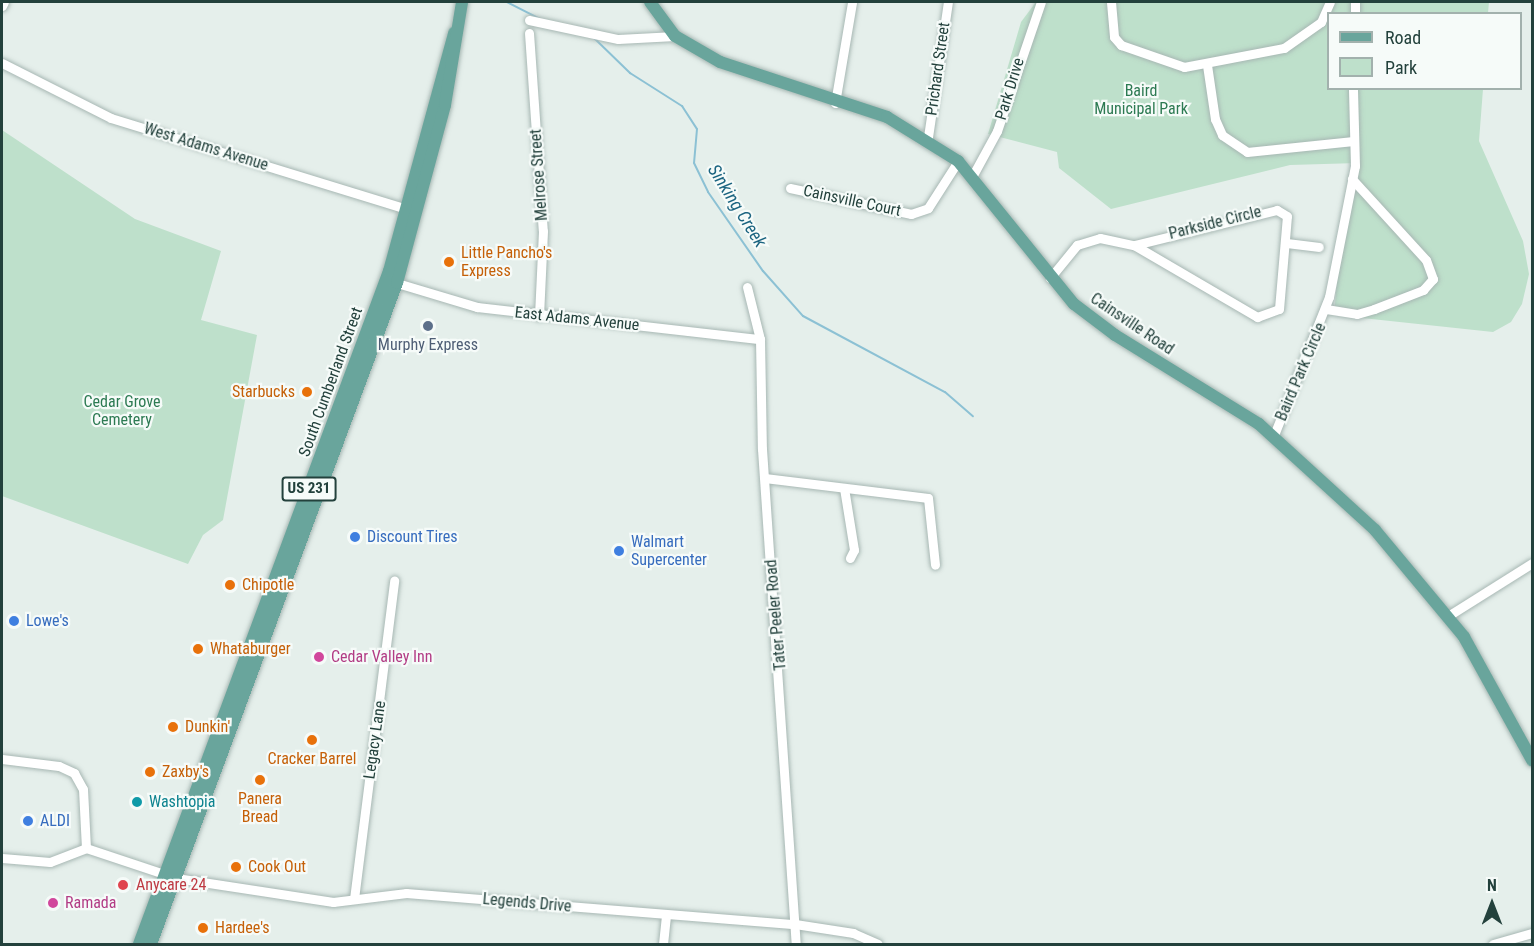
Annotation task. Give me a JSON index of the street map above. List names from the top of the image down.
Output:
{
  "streets": {
    "main road": ["Cainsville Road", "South Cumberland Street", "US 231"],
    "street": [
      "Prichard Street",
      "Park Drive",
      "West Adams Avenue",
      "Melrose Street",
      "Cainsville Court",
      "Parkside Circle",
      "East Adams Avenue",
      "Baird Park Circle",
      "Tater Peeler Road",
      "Legacy Lane",
      "Legends Drive"
    ]
  },
  "crossings": [
    ["Prichard Street", "Cainsville Road"],
    ["Park Drive", "Cainsville Road"],
    ["West Adams Avenue", "South Cumberland Street"],
    ["Melrose Street", "East Adams Avenue"],
    ["Cainsville Court", "Cainsville Road"],
    ["Parkside Circle", "Cainsville Road"],
    ["East Adams Avenue", "South Cumberland Street"],
    ["East Adams Avenue", "Tater Peeler Road"],
    ["Cainsville Road", "Baird Park Circle"],
    ["South Cumberland Street", "Legends Drive"],
    ["Tater Peeler Road", "Legends Drive"],
    ["Legacy Lane", "Legends Drive"]
  ],
  "water": ["Sinking Creek"],
  "parks": ["Baird Municipal Park", "Cedar Grove Cemetery"],
  "places": [
    "Little Pancho's Express",
    "Murphy Express",
    "Starbucks",
    "Discount Tires",
    "Walmart Supercenter",
    "Chipotle",
    "Lowe's",
    "Whataburger",
    "Cedar Valley Inn",
    "Dunkin'",
    "Cracker Barrel",
    "Zaxby's",
    "Panera Bread",
    "Washtopia",
    "ALDI",
    "Cook Out",
    "Anycare 24",
    "Ramada",
    "Hardee's"
  ],
  "legend": ["Road", "Park"],
  "north": "top"
}
